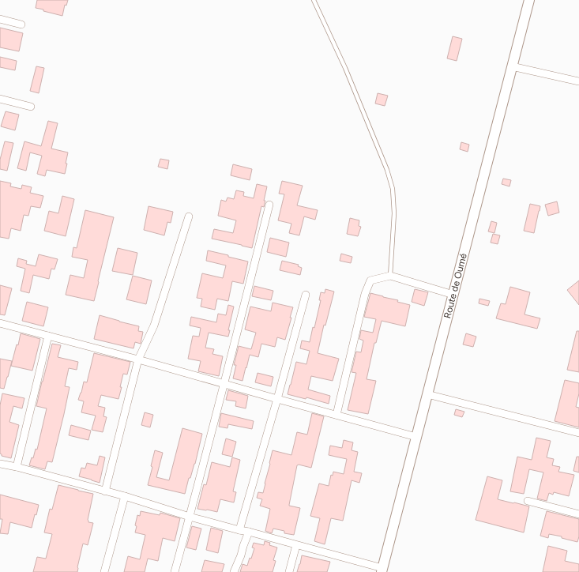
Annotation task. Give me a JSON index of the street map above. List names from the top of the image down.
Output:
{
  "streets": {
    "street": ["Route de Oumé"]
  }
}
